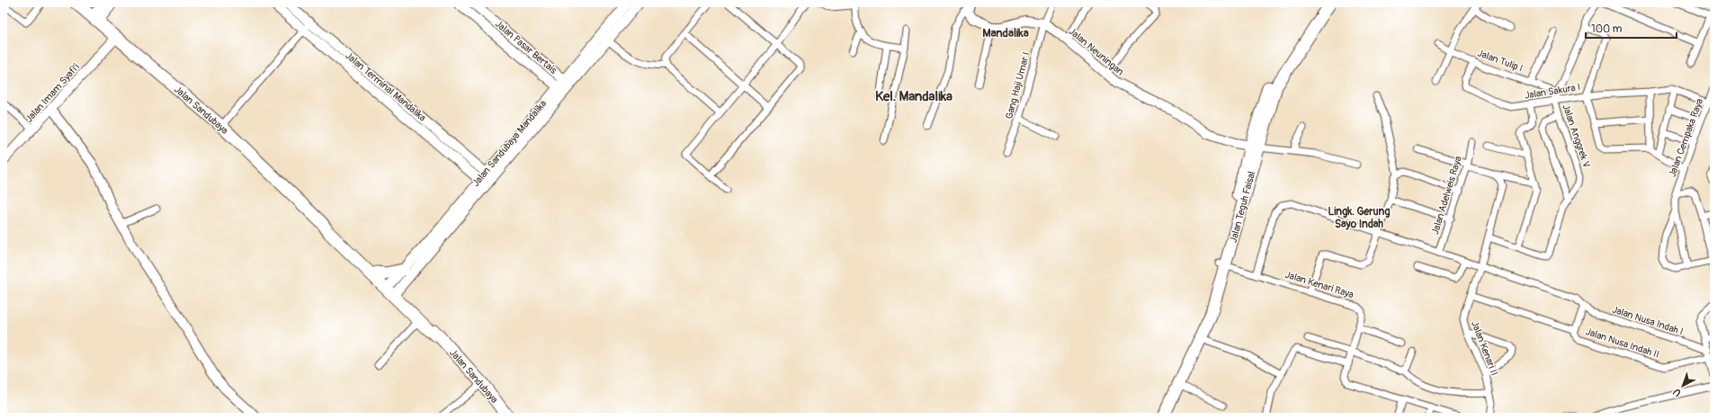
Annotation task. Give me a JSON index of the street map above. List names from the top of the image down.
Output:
{
  "streets": {
    "highway": ["Jalan Sandubaya", "Jalan Teguh Faisal"],
    "street": [
      "Jalan Pasar Bertais",
      "Jalan Neuningan",
      "Jalan Tulip I",
      "Gang Haji Umar I",
      "Jalan Terminal Mandalika",
      "Jalan Sakura I",
      "Jalan Imam Syafi'i",
      "Jalan Anggrek V",
      "Jalan Cempaka Raya",
      "Jalan Sandubaya Mandalika",
      "Jalan Adelweis Raya",
      "Jalan Kenari Raya",
      "Jalan Nusa Indah I",
      "Jalan Nusa Indah II",
      "Jalan Kenari II"
    ]
  },
  "crossings": [
    ["Jalan Pasar Bertais", "Jalan Sandubaya Mandalika"],
    ["Jalan Neuningan", "Gang Haji Umar I"],
    ["Jalan Neuningan", "Jalan Teguh Faisal"],
    ["Jalan Tulip I", "Jalan Sakura I"],
    ["Jalan Terminal Mandalika", "Jalan Sandubaya Mandalika"],
    ["Jalan Sakura I", "Jalan Anggrek V"],
    ["Jalan Imam Syafi'i", "Jalan Sandubaya"],
    ["Jalan Sandubaya", "Jalan Sandubaya Mandalika"],
    ["Jalan Teguh Faisal", "Jalan Kenari Raya"],
    ["Jalan Nusa Indah I", "Jalan Kenari II"],
    ["Jalan Nusa Indah II", "Jalan Kenari II"]
  ],
  "districts": ["Mandalika", "Kel. Mandalika", "Lingk. Gerung Sayo Indah"],
  "scale_bar": "100 m",
  "north": "bottom left"
}
